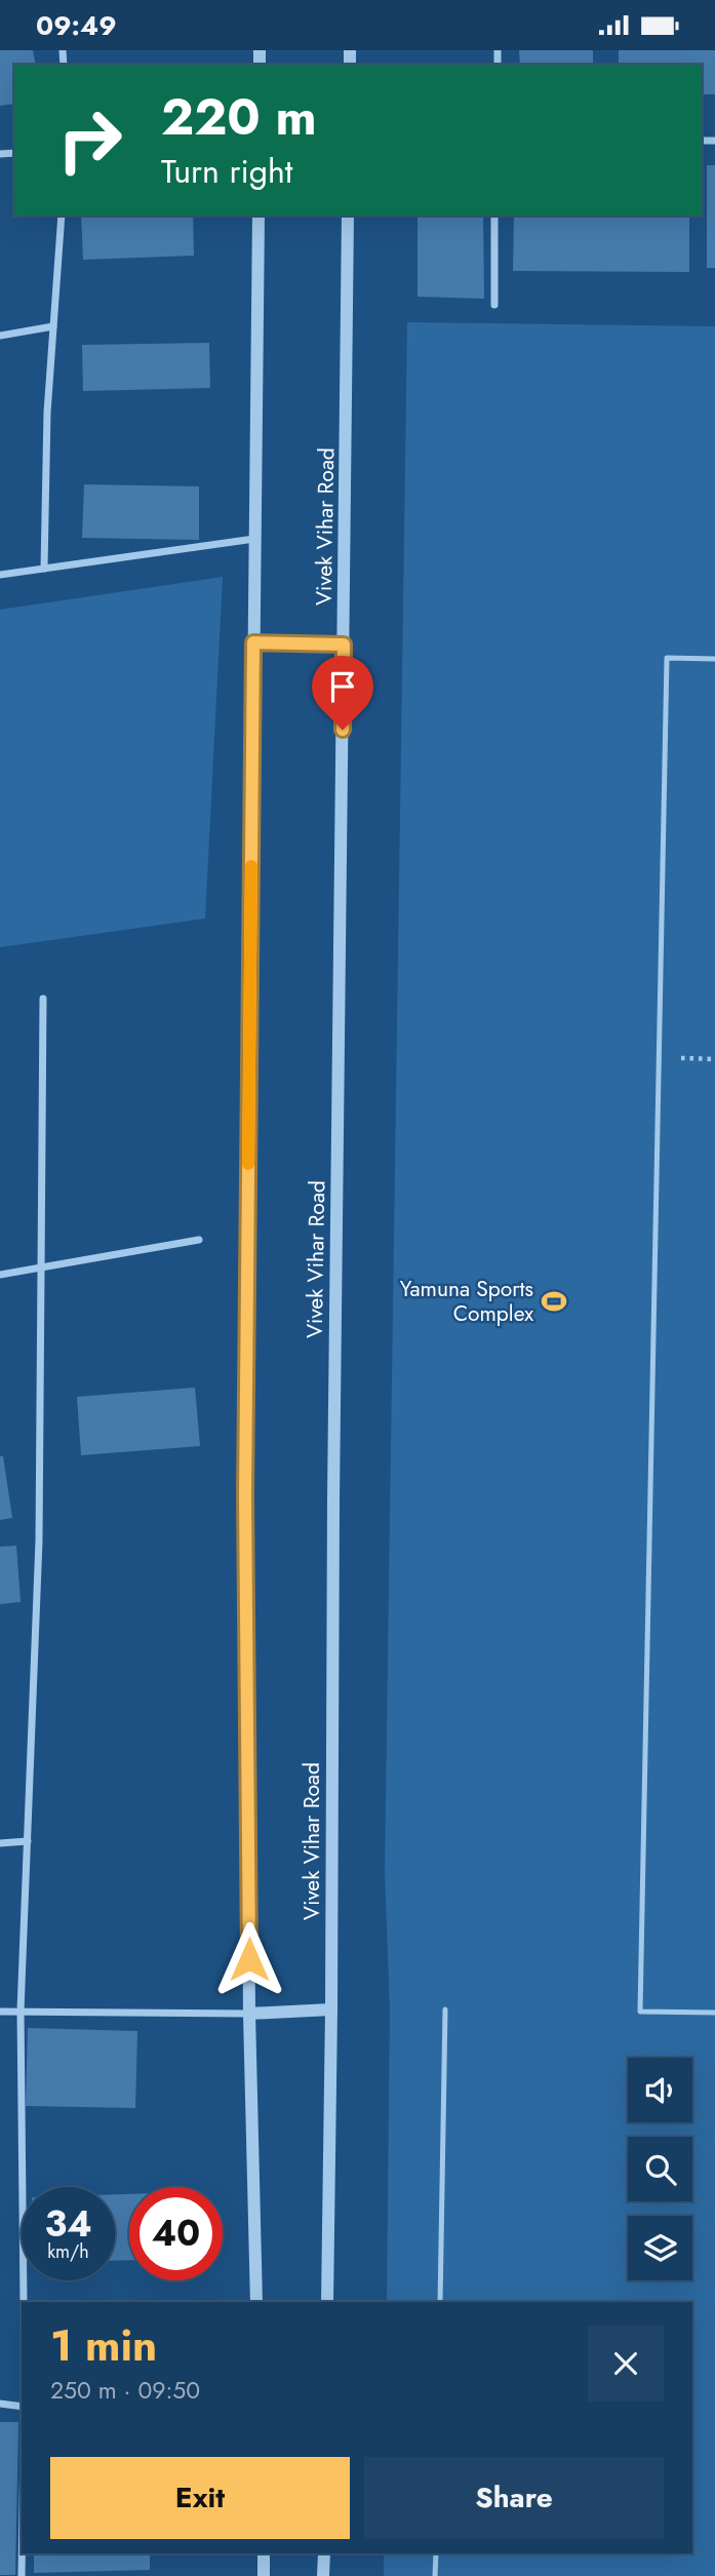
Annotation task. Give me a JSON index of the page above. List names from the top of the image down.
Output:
{
  "streets": {
    "street": ["Vivek Vihar Road"]
  },
  "places": {
    "sports": ["Yamuna Sports Complex"]
  },
  "page": {
    "status": "09:49",
    "turn": ["220 m", "Turn right"],
    "speed": "34 km/h",
    "limit": "40",
    "heading": ["1 min", "250 m · 09:50"],
    "buttons": ["Exit", "Share"]
  }
}
